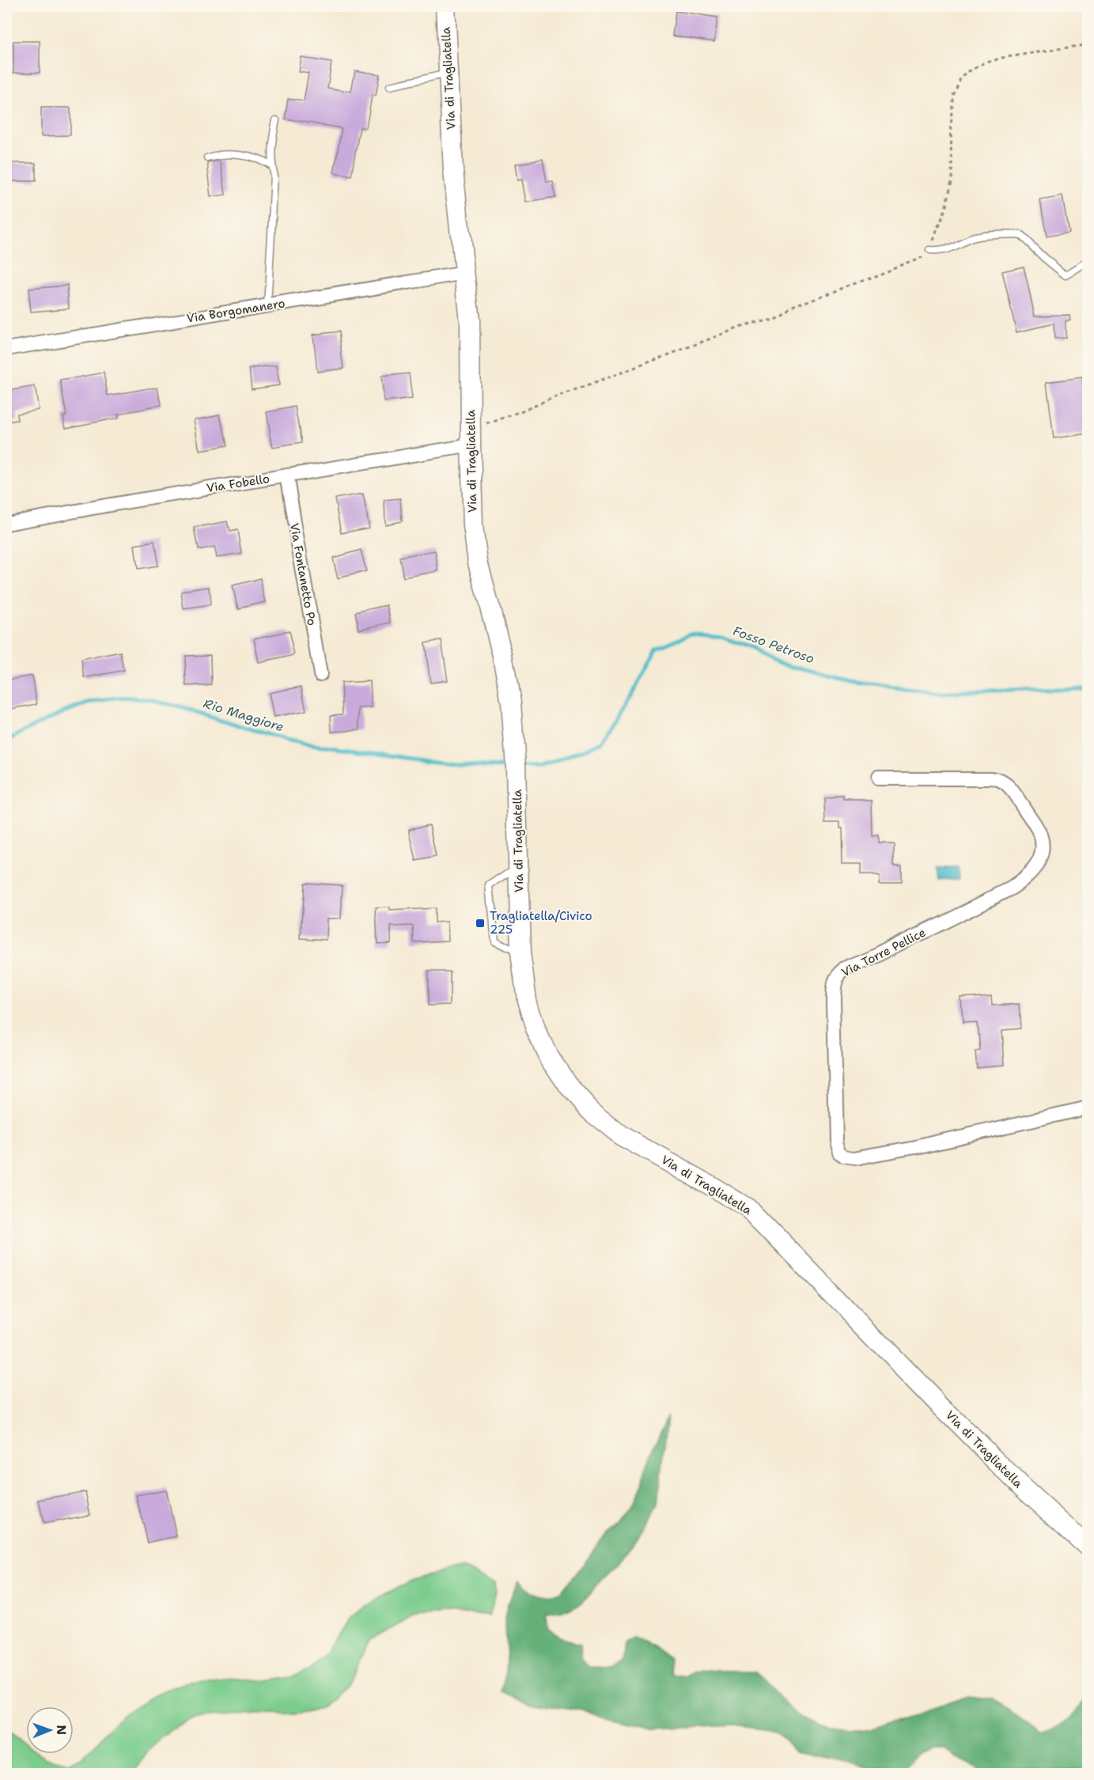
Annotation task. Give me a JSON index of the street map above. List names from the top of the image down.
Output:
{
  "streets": {
    "street": [
      "Via di Tragliatella",
      "Via Borgomanero",
      "Via Fobello",
      "Via Fontanetto Po",
      "Via Torre Pellice"
    ]
  },
  "crossings": [
    ["Via di Tragliatella", "Via Borgomanero"],
    ["Via di Tragliatella", "Via Fobello"],
    ["Via Fobello", "Via Fontanetto Po"]
  ],
  "water": ["Fosso Petroso", "Rio Maggiore"],
  "places": {
    "transit": ["Tragliatella/Civico 225"]
  },
  "north": "right"
}
